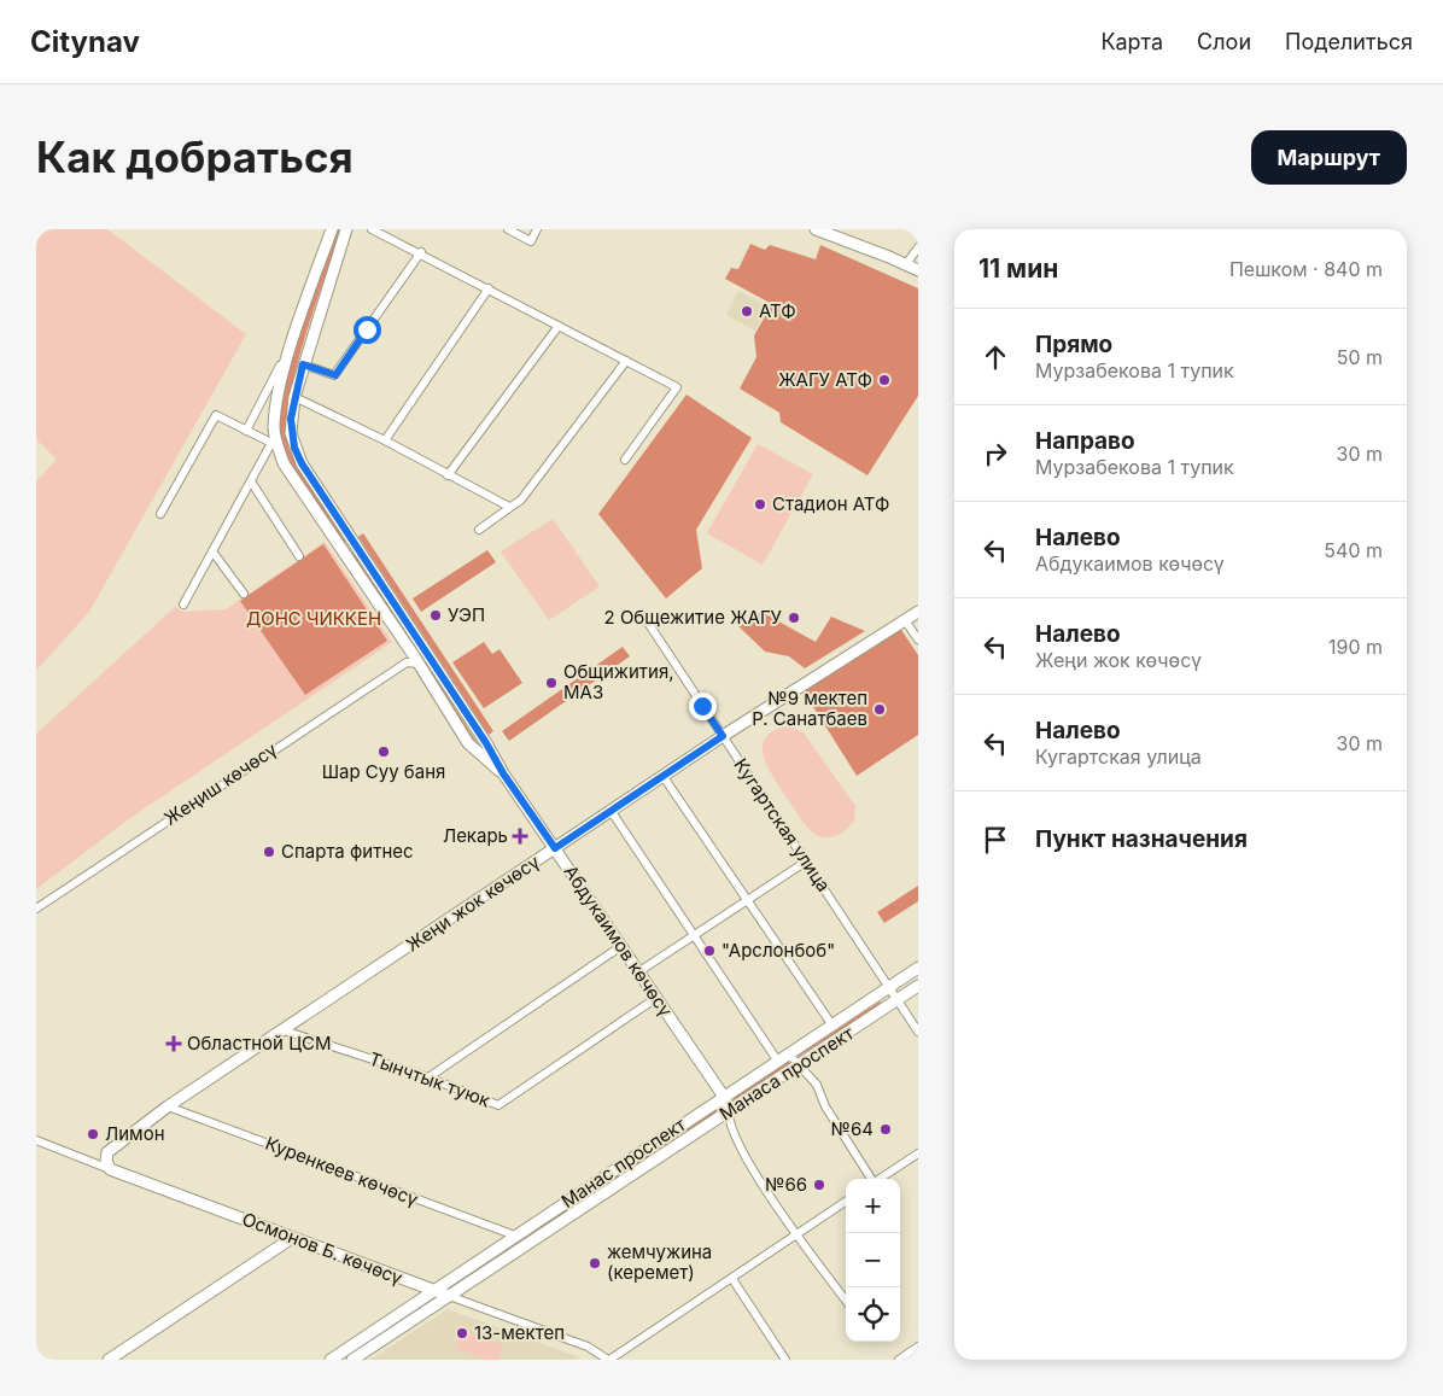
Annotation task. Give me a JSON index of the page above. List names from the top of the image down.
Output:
{
  "streets": {
    "main road": [
      "Жеңи жок көчөсү",
      "Абдукаимов көчөсү",
      "Манаса проспект",
      "Манас проспект",
      "Осмонов Б. көчөсү"
    ],
    "street": [
      "Жеңиш көчөсү",
      "Кугартская улица",
      "Тынчтык туюк",
      "Куренкеев көчөсү"
    ]
  },
  "crossings": [
    ["Кугартская улица", "Жеңи жок көчөсү"],
    ["Кугартская улица", "Манаса проспект"],
    ["Кугартская улица", "Манас проспект"],
    ["Жеңи жок көчөсү", "Абдукаимов көчөсү"],
    ["Жеңи жок көчөсү", "Тынчтык туюк"],
    ["Жеңи жок көчөсү", "Куренкеев көчөсү"],
    ["Жеңи жок көчөсү", "Осмонов Б. көчөсү"],
    ["Абдукаимов көчөсү", "Манаса проспект"],
    ["Абдукаимов көчөсү", "Тынчтык туюк"],
    ["Абдукаимов көчөсү", "Манас проспект"],
    ["Манаса проспект", "Осмонов Б. көчөсү"],
    ["Манас проспект", "Куренкеев көчөсү"],
    ["Манас проспект", "Осмонов Б. көчөсү"]
  ],
  "parks": ["ДОНС ЧИККЕН"],
  "places": {
    "other": [
      "АТФ",
      "ЖАГУ АТФ",
      "Стадион АТФ",
      "УЭП",
      "2 Общежитие ЖАГУ",
      "Общижития, МАЗ",
      "№9 мектеп Р. Санатбаев",
      "Шар Суу баня",
      "Спарта фитнес",
      "\"Арслонбоб\"",
      "№64",
      "Лимон",
      "№66",
      "жемчужина (керемет)",
      "13-мектеп"
    ],
    "health": ["Лекарь", "Областной ЦСМ"]
  },
  "page": {
    "header": "Citynav",
    "nav": ["Карта", "Слои", "Поделиться"],
    "buttons": "Маршрут",
    "title": "Как добраться",
    "heading": ["11 мин", "Пешком · 840 m"],
    "list": [
      ["Прямо", "Мурзабекова 1 тупик", "50 m"],
      ["Направо", "Мурзабекова 1 тупик", "30 m"],
      ["Налево", "Абдукаимов көчөсү", "540 m"],
      ["Налево", "Жеңи жок көчөсү", "190 m"],
      ["Налево", "Кугартская улица", "30 m"],
      "Пункт назначения"
    ],
    "map_buttons": ["+", "−"]
  }
}
